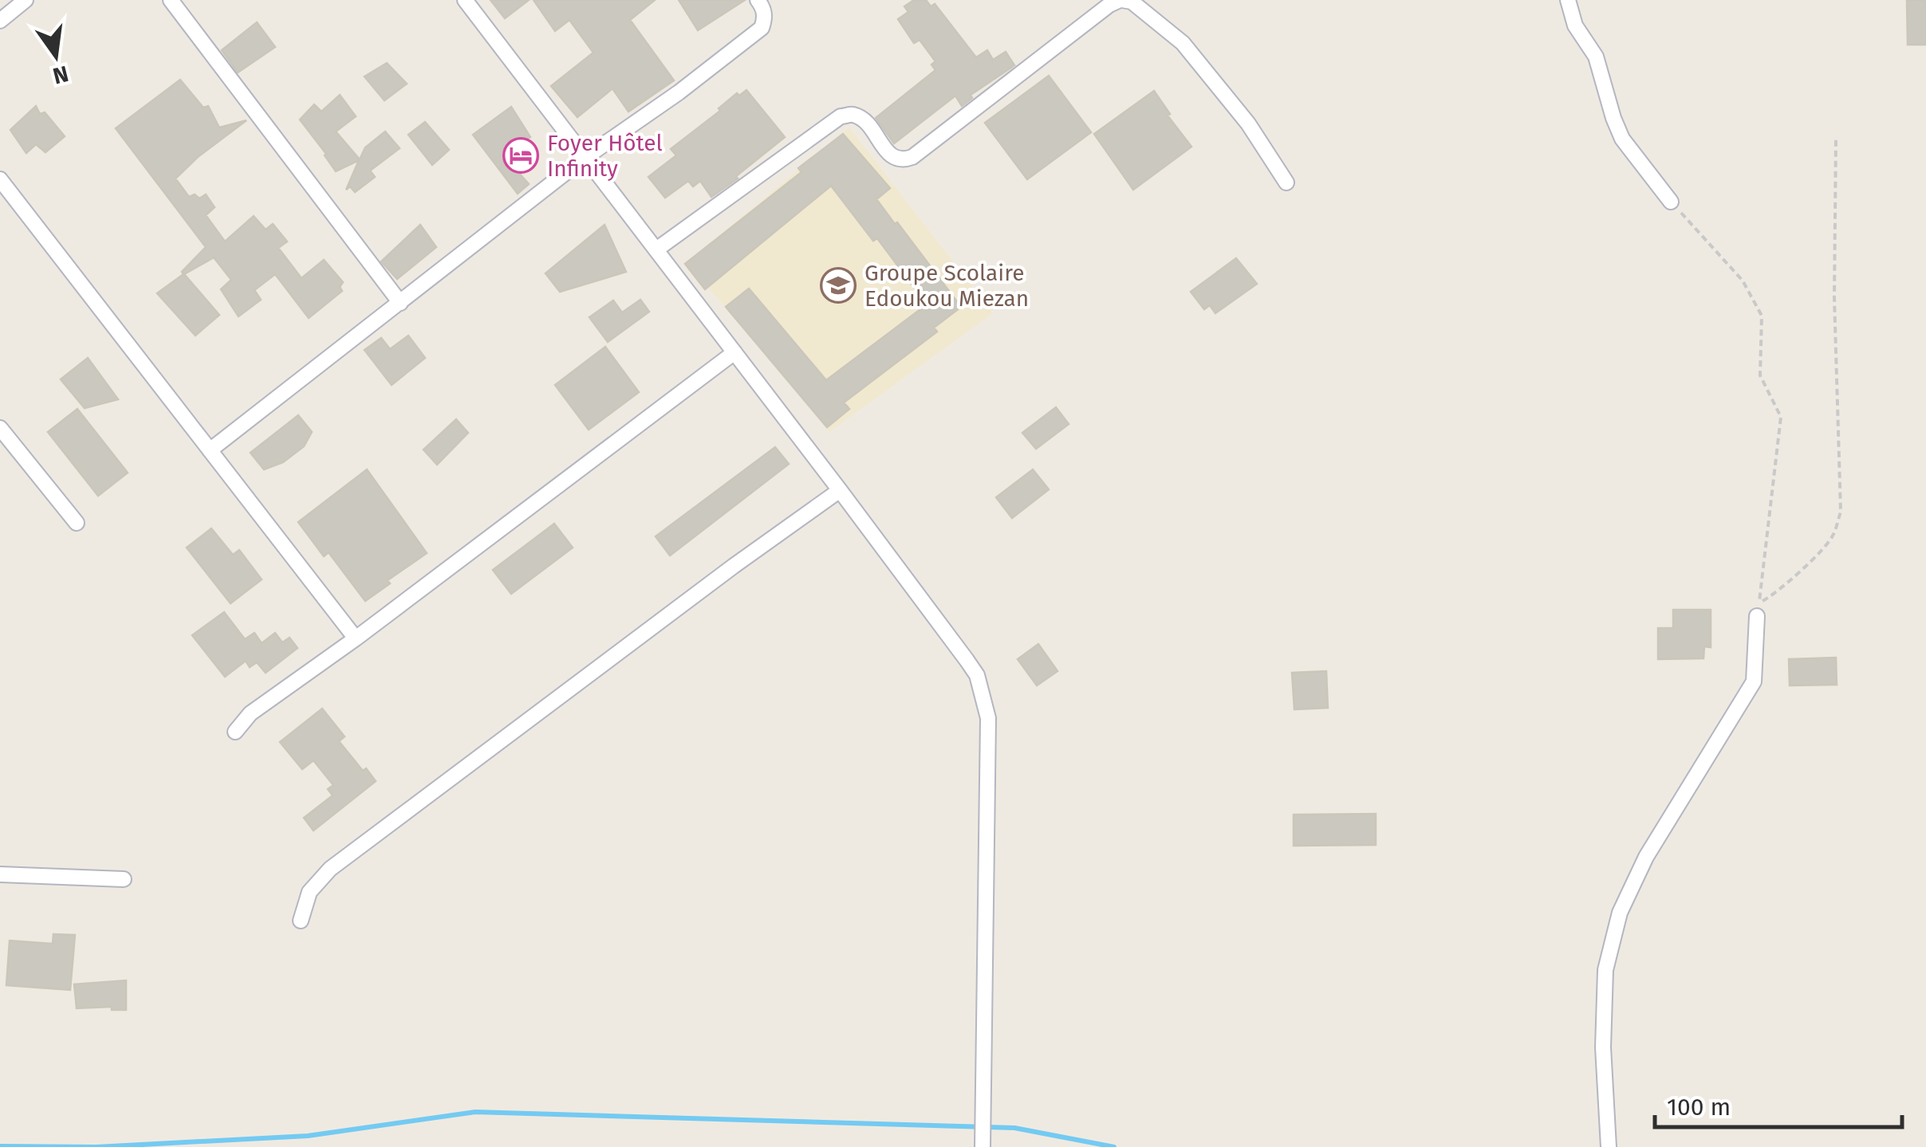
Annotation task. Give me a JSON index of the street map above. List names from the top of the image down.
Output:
{
  "places": {
    "hotel": ["Foyer Hôtel Infinity"],
    "school or university": ["Groupe Scolaire Edoukou Miezan"]
  },
  "scale_bar": "100 m",
  "north": "bottom"
}
